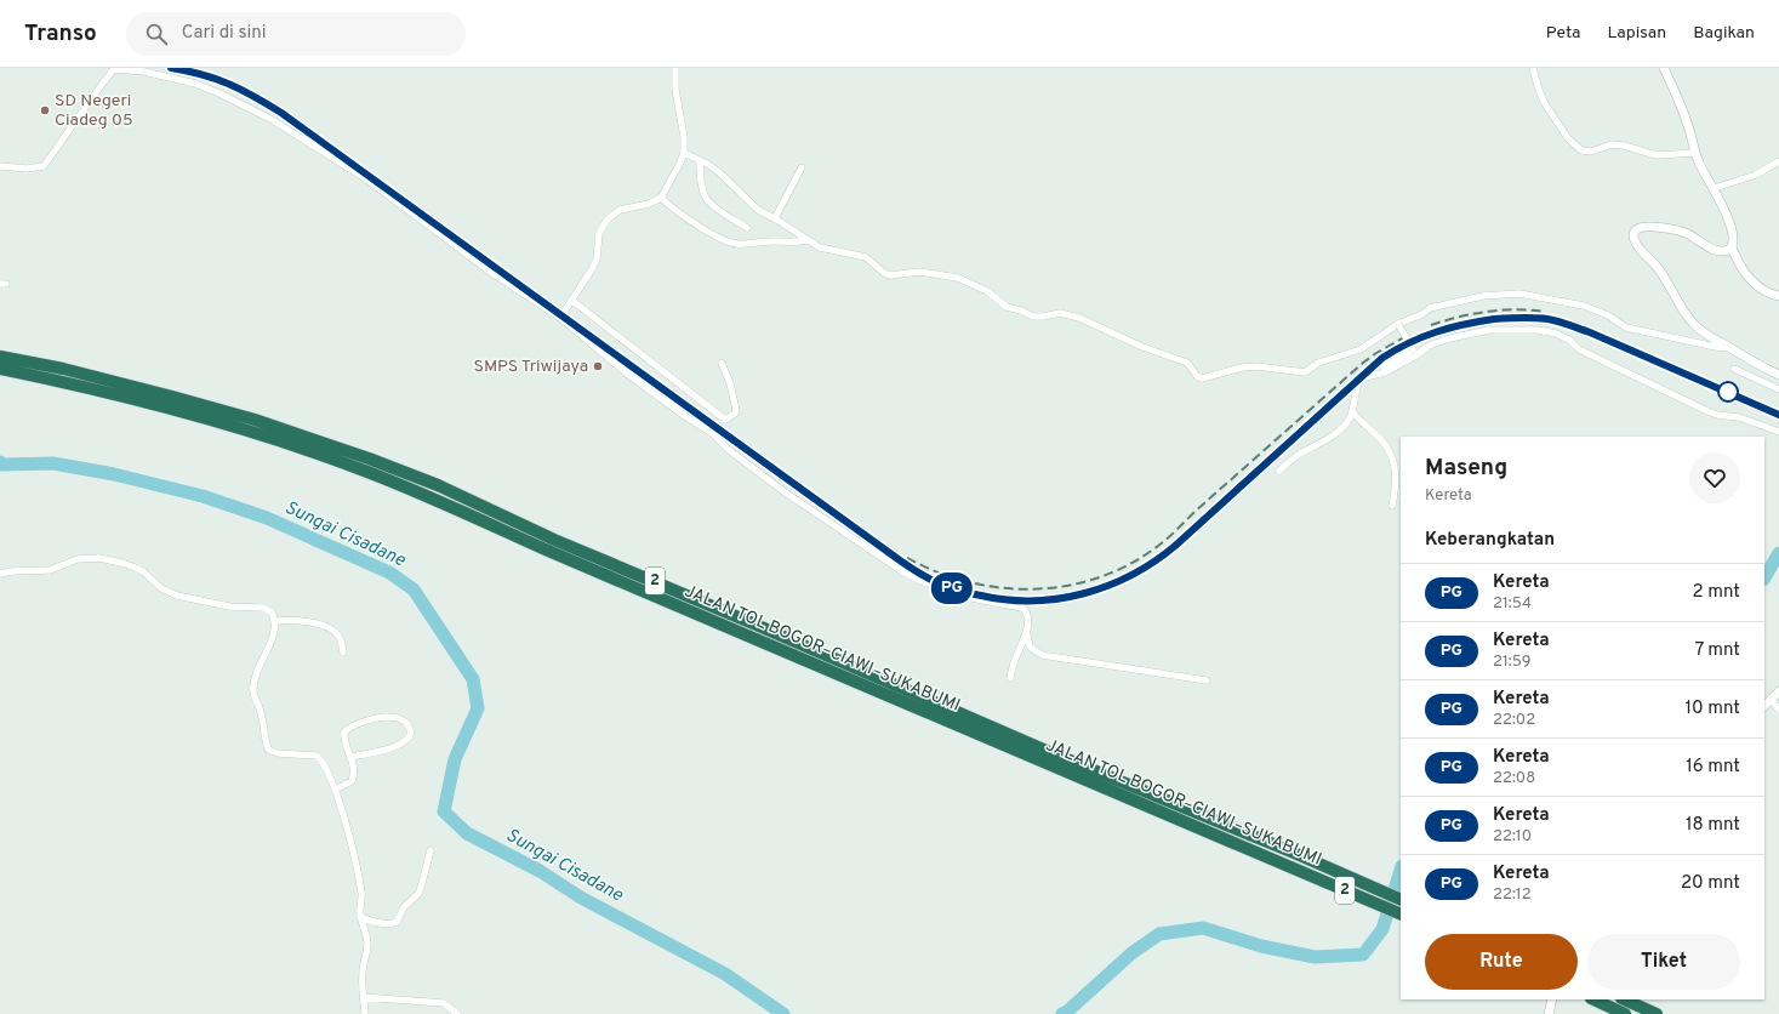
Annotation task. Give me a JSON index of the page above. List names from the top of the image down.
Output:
{
  "streets": {
    "highway": ["2", "JALAN TOL BOGOR–CIAWI–SUKABUMI"]
  },
  "water": ["Sungai Cisadane"],
  "places": ["SD Negeri Ciadeg 05", "SMPS Triwijaya"],
  "page": {
    "header": "Transo",
    "search": "Cari di sini",
    "nav": ["Peta", "Lapisan", "Bagikan"],
    "on_map": "PG",
    "heading": [
      ["Maseng", "Kereta"],
      "Keberangkatan"
    ],
    "list": [
      {
        "mark": "PG",
        "name": "Kereta",
        "note": "21:54",
        "value": "2 mnt"
      },
      {
        "mark": "PG",
        "name": "Kereta",
        "note": "21:59",
        "value": "7 mnt"
      },
      {
        "mark": "PG",
        "name": "Kereta",
        "note": "22:02",
        "value": "10 mnt"
      },
      {
        "mark": "PG",
        "name": "Kereta",
        "note": "22:08",
        "value": "16 mnt"
      },
      {
        "mark": "PG",
        "name": "Kereta",
        "note": "22:10",
        "value": "18 mnt"
      },
      {
        "mark": "PG",
        "name": "Kereta",
        "note": "22:12",
        "value": "20 mnt"
      }
    ],
    "buttons": ["Rute", "Tiket"]
  }
}
